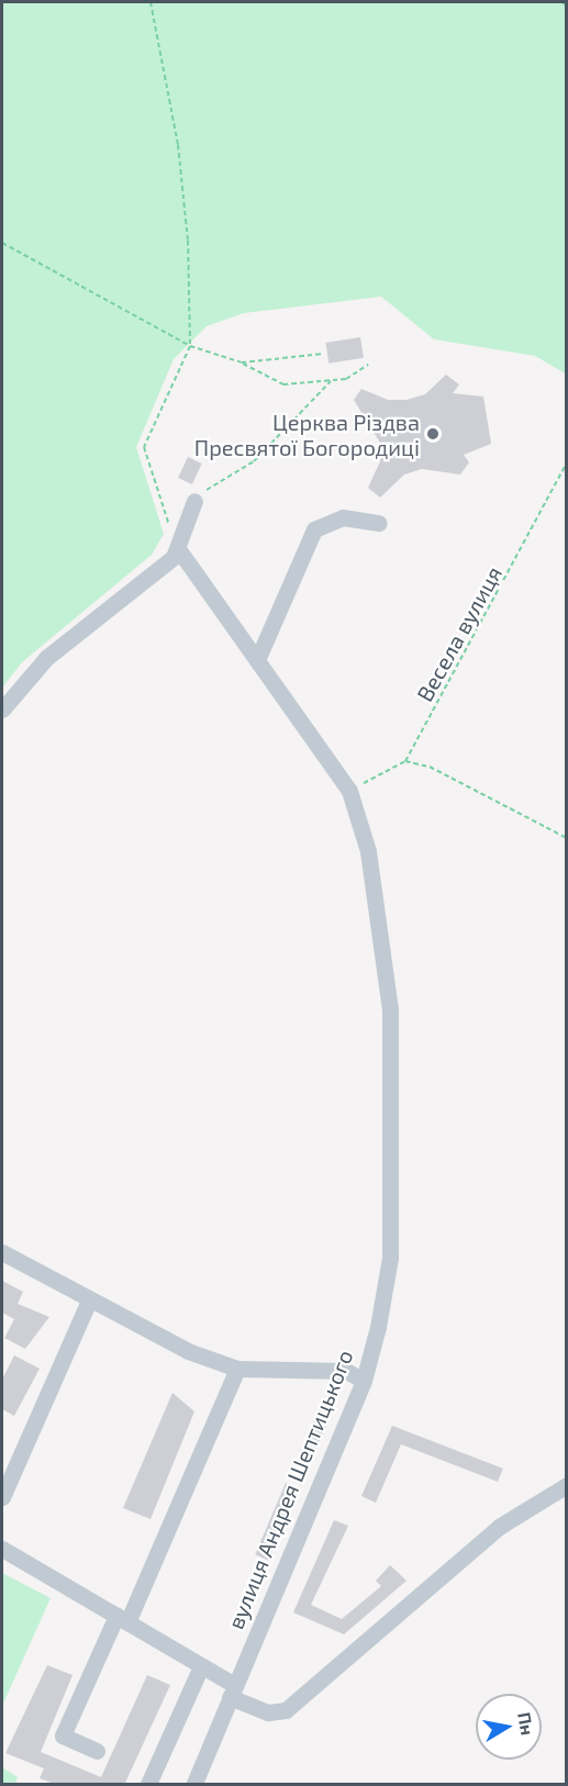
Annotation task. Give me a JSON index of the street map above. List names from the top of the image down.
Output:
{
  "streets": {
    "street": ["вулиця Андрея Шептицького"],
    "path": ["Весела вулиця"]
  },
  "places": ["Церква Різдва Пресвятої Богородиці"],
  "north": "right"
}
